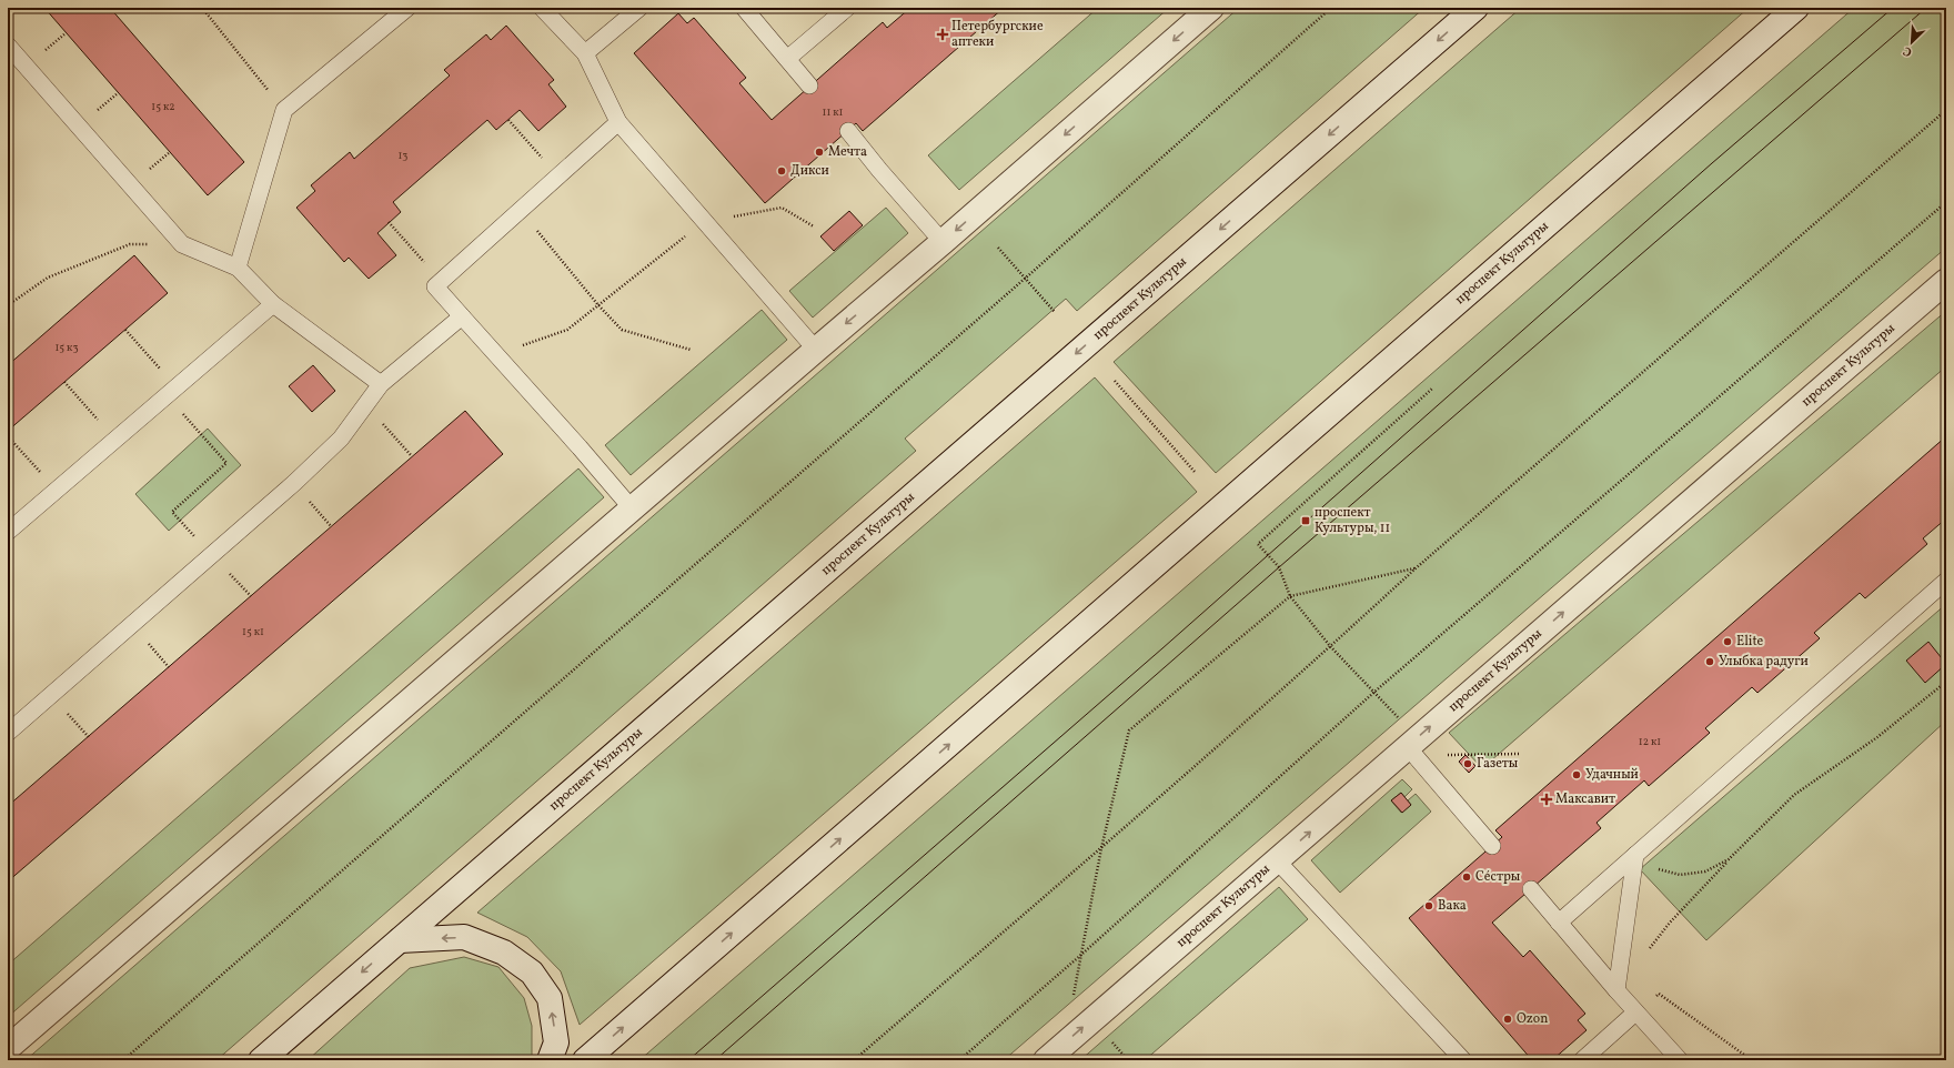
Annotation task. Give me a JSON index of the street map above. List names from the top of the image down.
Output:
{
  "streets": {
    "main road": ["проспект Культуры"]
  },
  "places": {
    "health": ["Петербургские аптеки", "Максавит"],
    "other": [
      "Мечта",
      "Дикси",
      "Elite",
      "Улыбка радуги",
      "Газеты",
      "Удачный",
      "Се́стры",
      "Вака",
      "Ozon"
    ],
    "transit": ["проспект Культуры, 11"]
  },
  "house_numbers": [
    "15 к2",
    "11 к1",
    "13",
    "15 к3",
    "15 к1",
    "12 к1"
  ],
  "north": "bottom left"
}
